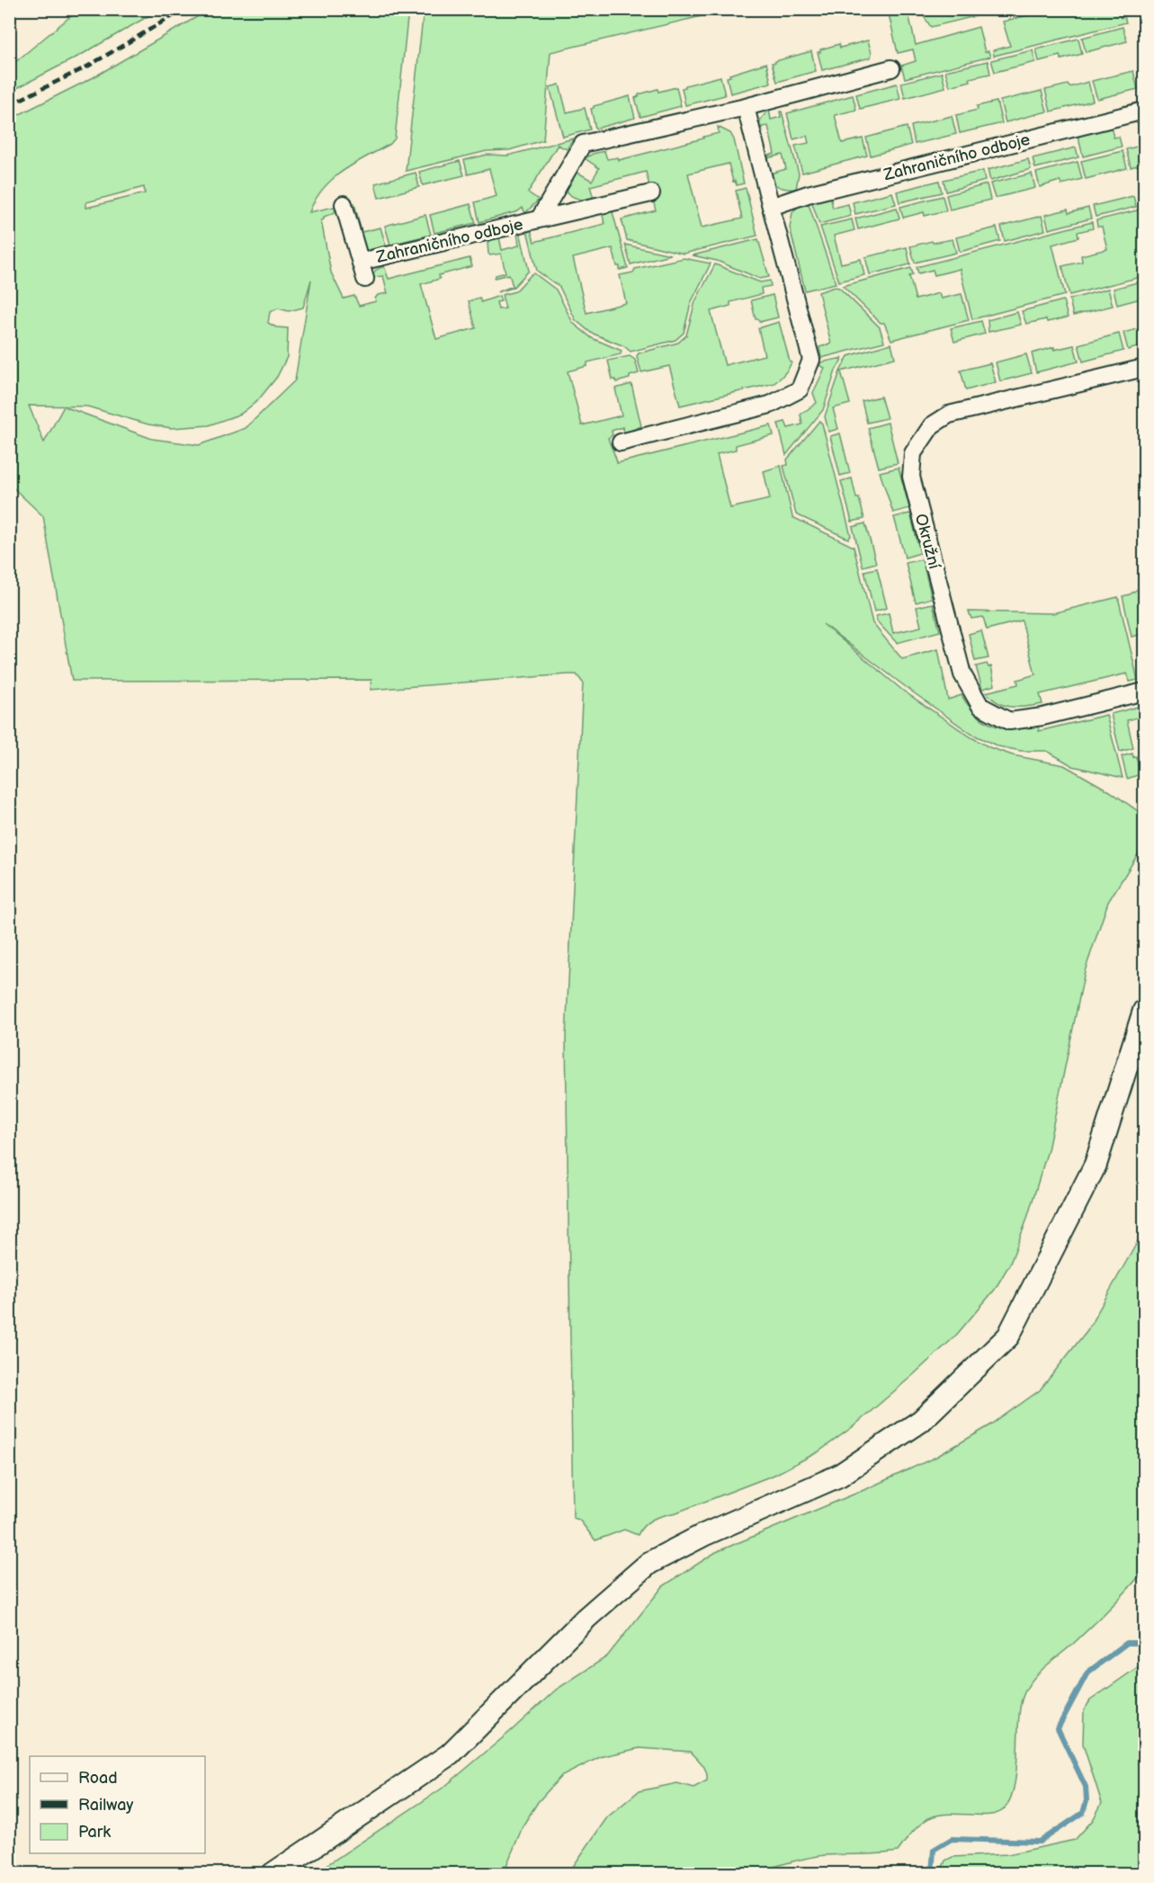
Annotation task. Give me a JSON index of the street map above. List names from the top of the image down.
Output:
{
  "streets": {
    "street": ["Zahraničního odboje", "Okružní"]
  },
  "legend": ["Road", "Railway", "Park"]
}
